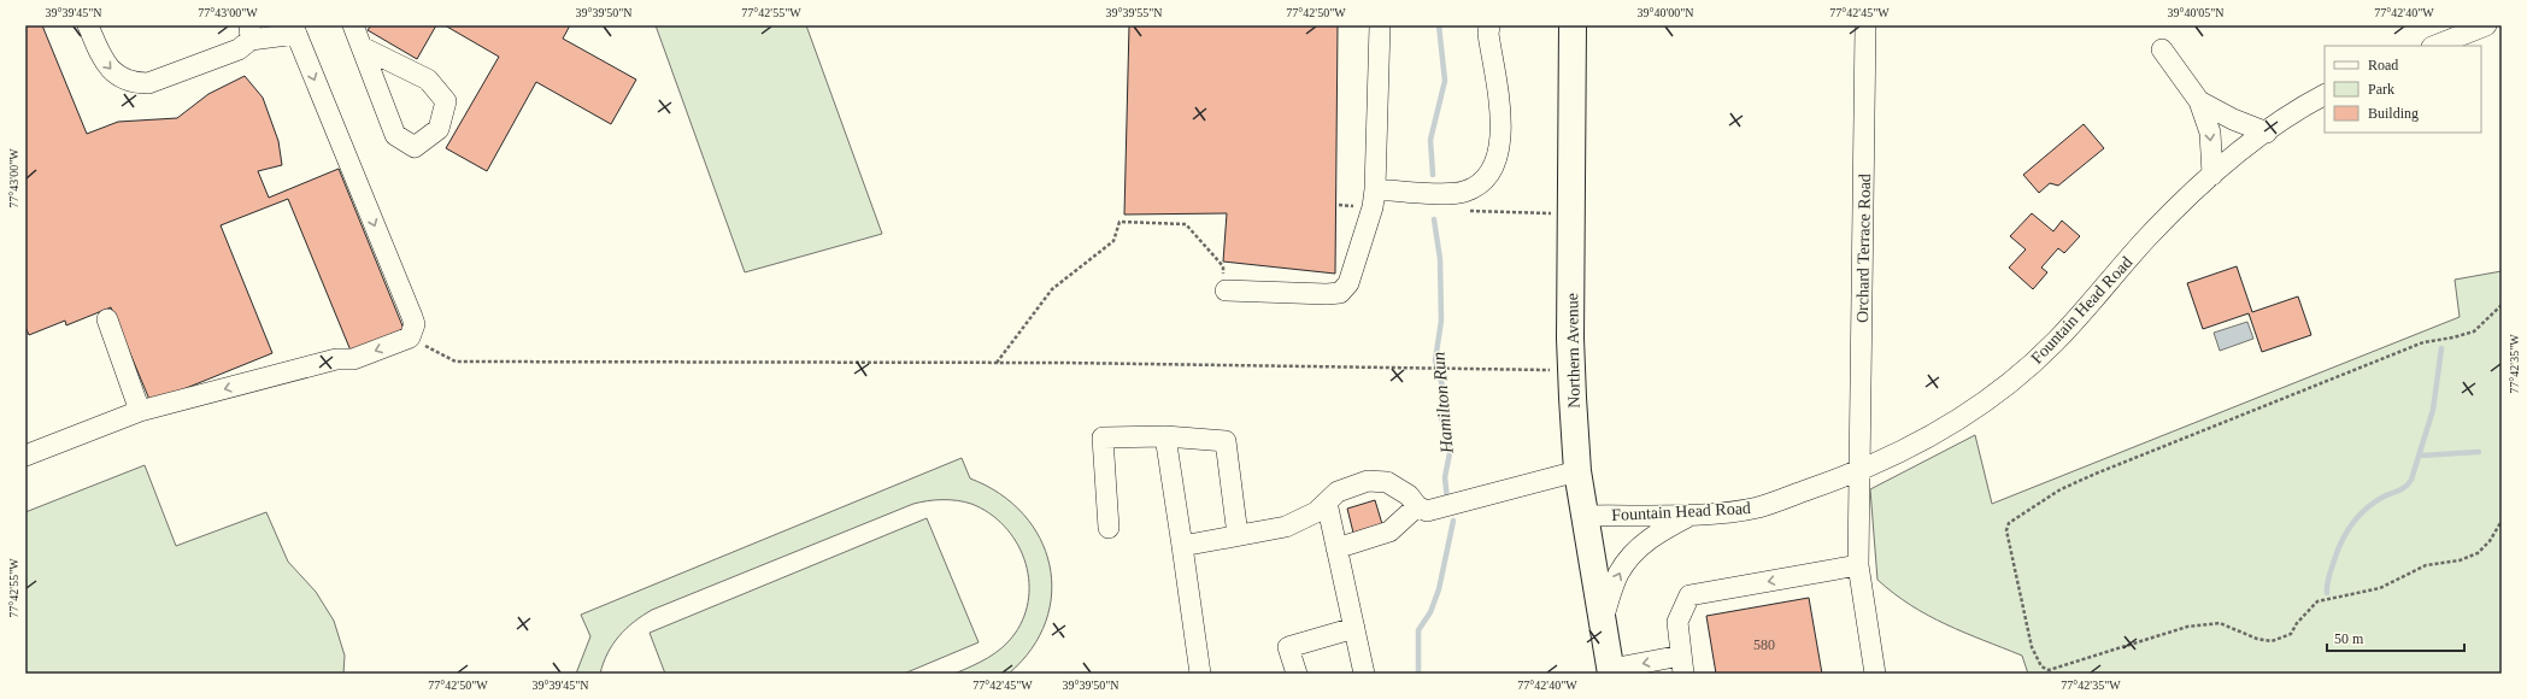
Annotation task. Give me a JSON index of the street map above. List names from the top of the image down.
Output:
{
  "streets": {
    "main road": ["Northern Avenue"],
    "street": ["Orchard Terrace Road", "Fountain Head Road"]
  },
  "crossings": [
    ["Orchard Terrace Road", "Fountain Head Road"],
    ["Fountain Head Road", "Northern Avenue"]
  ],
  "water": ["Hamilton Run"],
  "house_numbers": ["580"],
  "legend": ["Road", "Park", "Building"],
  "scale_bar": "50 m",
  "coordinates": [
    "39°39'45\"N",
    "77°43'00\"W",
    "39°39'50\"N",
    "77°42'55\"W",
    "39°39'55\"N",
    "77°42'50\"W",
    "39°40'00\"N",
    "77°42'45\"W",
    "39°40'05\"N",
    "77°42'40\"W",
    "77°42'35\"W"
  ]
}
